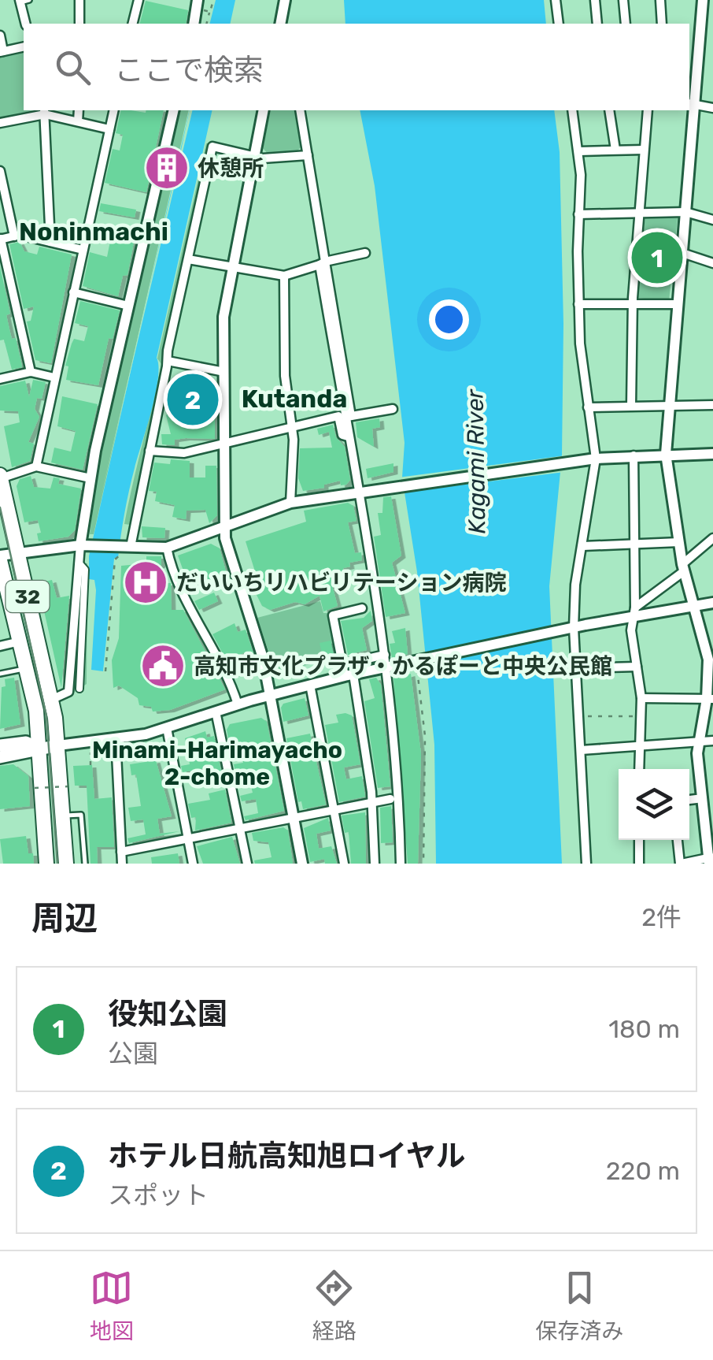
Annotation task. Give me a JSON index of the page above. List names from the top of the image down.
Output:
{
  "streets": {
    "highway": ["32"]
  },
  "districts": ["Noninmachi", "Kutanda", "Minami-Harimayacho 2-chome"],
  "water": ["Kagami River"],
  "places": {
    "building": ["休憩所"],
    "hospital": ["だいいちリハビリテーション病院"],
    "public building": ["高知市文化プラザ・かるぽーと中央公民館"]
  },
  "page": {
    "search": "ここで検索",
    "pins": ["1", "2"],
    "heading": ["周辺", "2件"],
    "list": [
      {
        "mark": "1",
        "name": "役知公園",
        "note": "公園",
        "value": "180 m"
      },
      {
        "mark": "2",
        "name": "ホテル日航高知旭ロイヤル",
        "note": "スポット",
        "value": "220 m"
      }
    ],
    "nav": ["地図", "経路", "保存済み"]
  }
}
